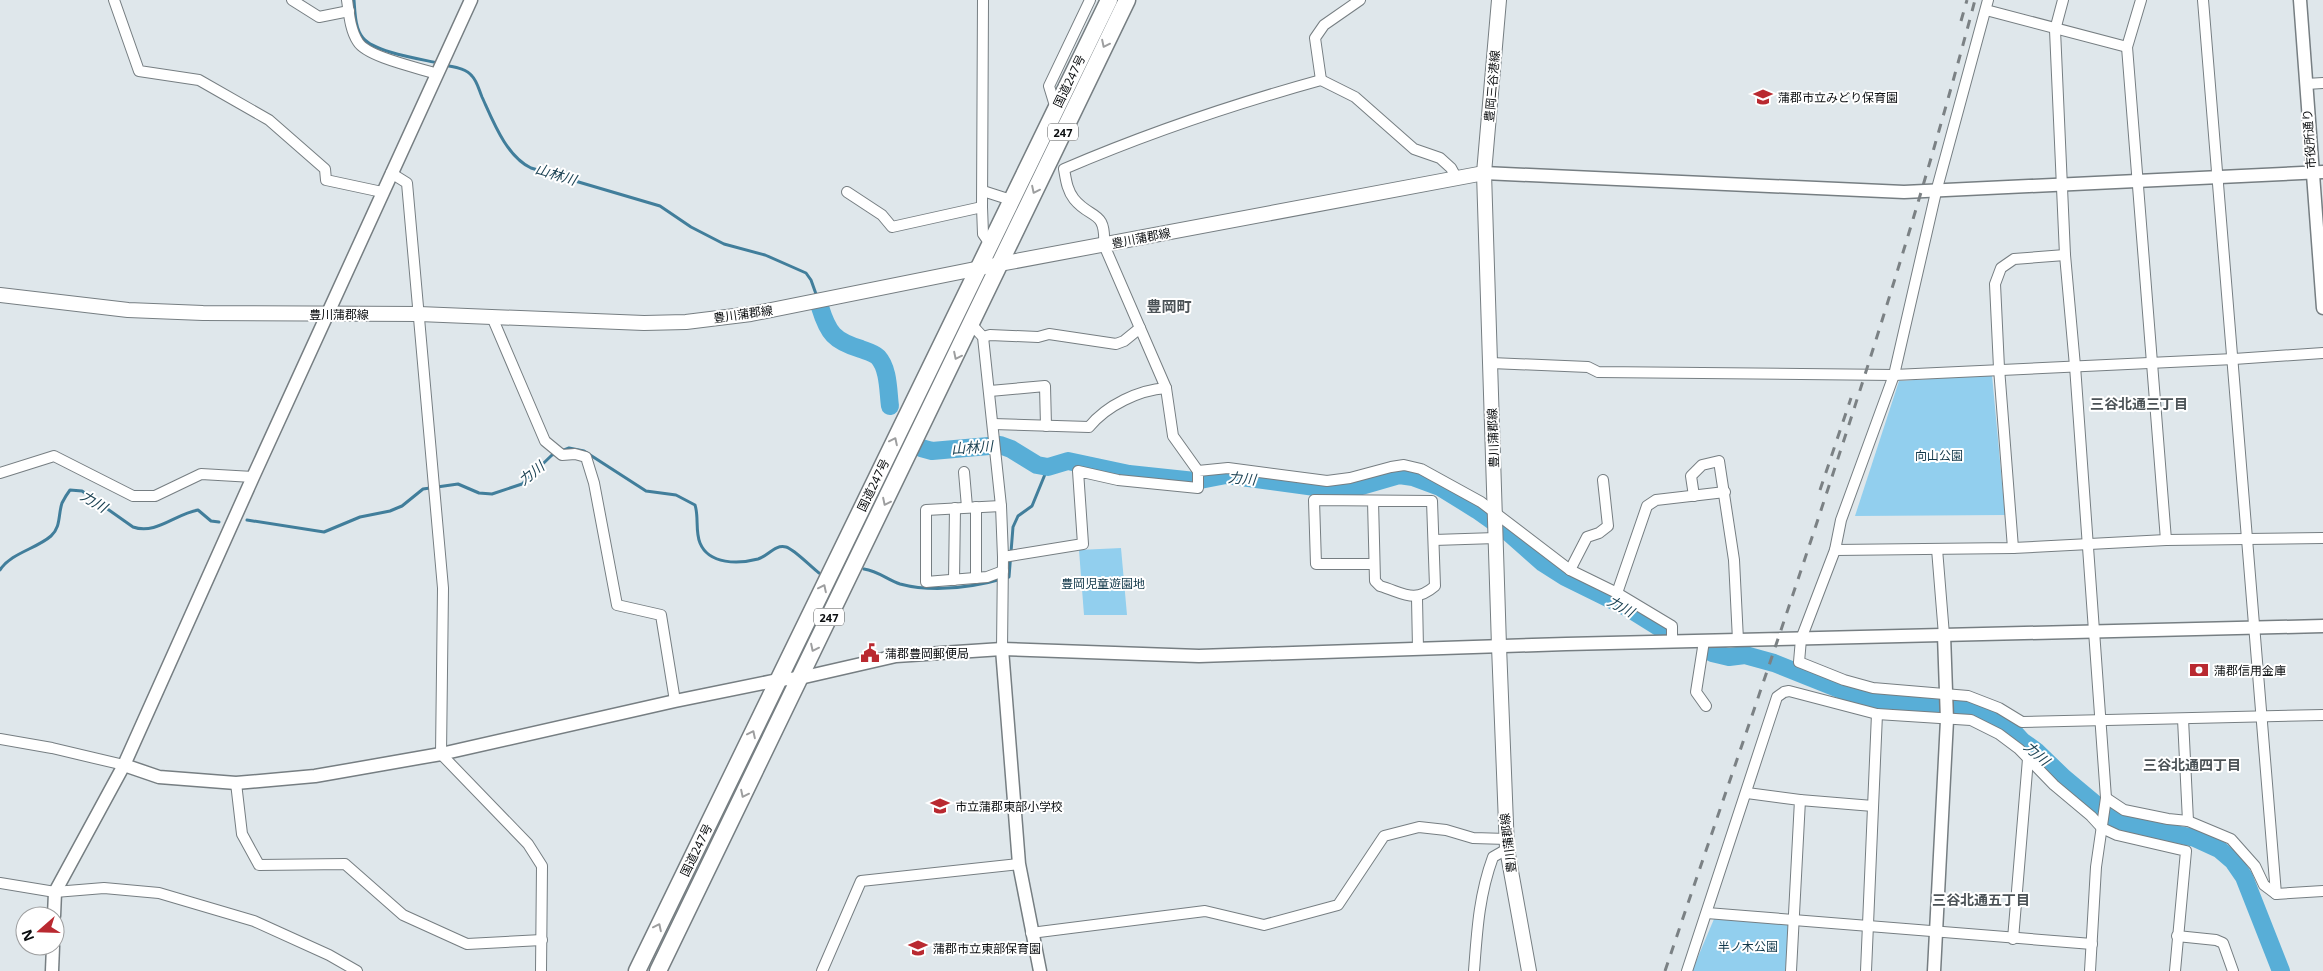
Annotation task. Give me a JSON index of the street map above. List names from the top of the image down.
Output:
{
  "streets": {
    "highway": ["国道247号", "247"],
    "main road": ["豊岡三谷港線", "豊川蒲郡線"],
    "street": ["市役所通り"]
  },
  "crossings": [
    ["国道247号", "豊川蒲郡線"],
    ["豊岡三谷港線", "豊川蒲郡線"]
  ],
  "districts": [
    "豊岡町",
    "三谷北通三丁目",
    "三谷北通四丁目",
    "三谷北通五丁目"
  ],
  "water": ["山林川", "力川"],
  "parks": ["向山公園", "豊岡児童遊園地", "半ノ木公園"],
  "places": {
    "school or university": ["蒲郡市立みどり保育園", "市立蒲郡東部小学校", "蒲郡市立東部保育園"],
    "public building": ["蒲郡豊岡郵便局"],
    "bank": ["蒲郡信用金庫"]
  },
  "north": "left"
}
